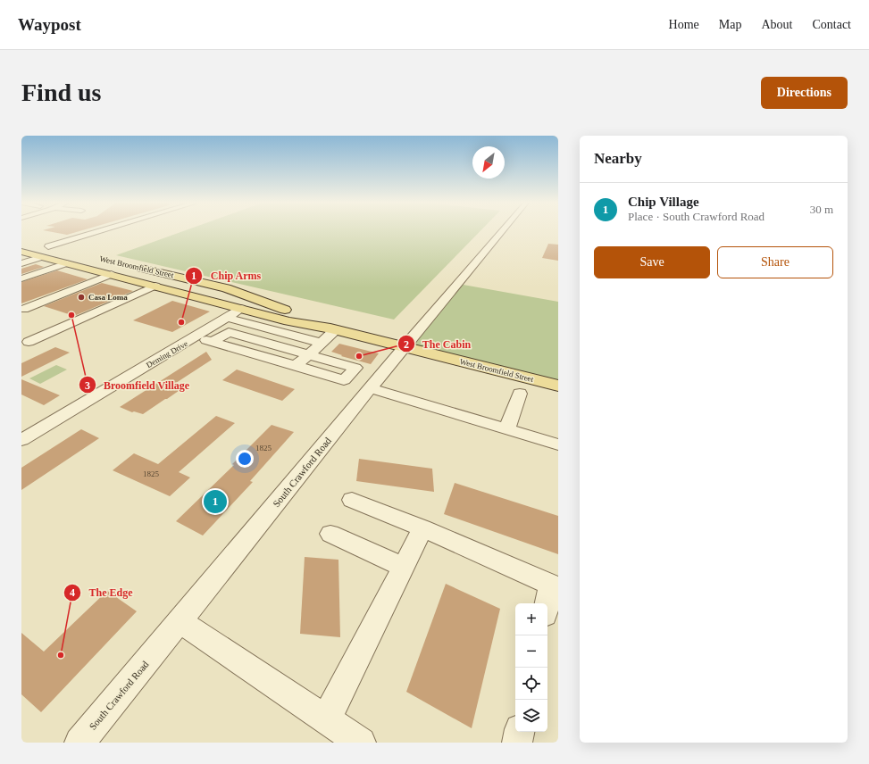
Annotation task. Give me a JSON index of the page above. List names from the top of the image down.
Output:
{
  "streets": {
    "main road": ["West Broomfield Street"],
    "street": ["Deming Drive", "South Crawford Road"]
  },
  "crossings": [
    ["West Broomfield Street", "Deming Drive"],
    ["West Broomfield Street", "South Crawford Road"]
  ],
  "places": [
    "Casa Loma",
    "Broomfield Village",
    "Chip Arms",
    "The Cabin",
    "The Edge"
  ],
  "house_numbers": ["1825", "1825"],
  "north": "bottom left",
  "page": {
    "header": "Waypost",
    "nav": [
      "Home",
      "Map",
      "About",
      "Contact"
    ],
    "buttons": [
      "Directions",
      ["Save", "Share"]
    ],
    "title": "Find us",
    "heading": "Nearby",
    "list": [
      {
        "mark": "1",
        "name": "Chip Village",
        "note": "Place · South Crawford Road",
        "value": "30 m"
      }
    ],
    "pins": "1",
    "map_buttons": ["+", "−"]
  }
}
